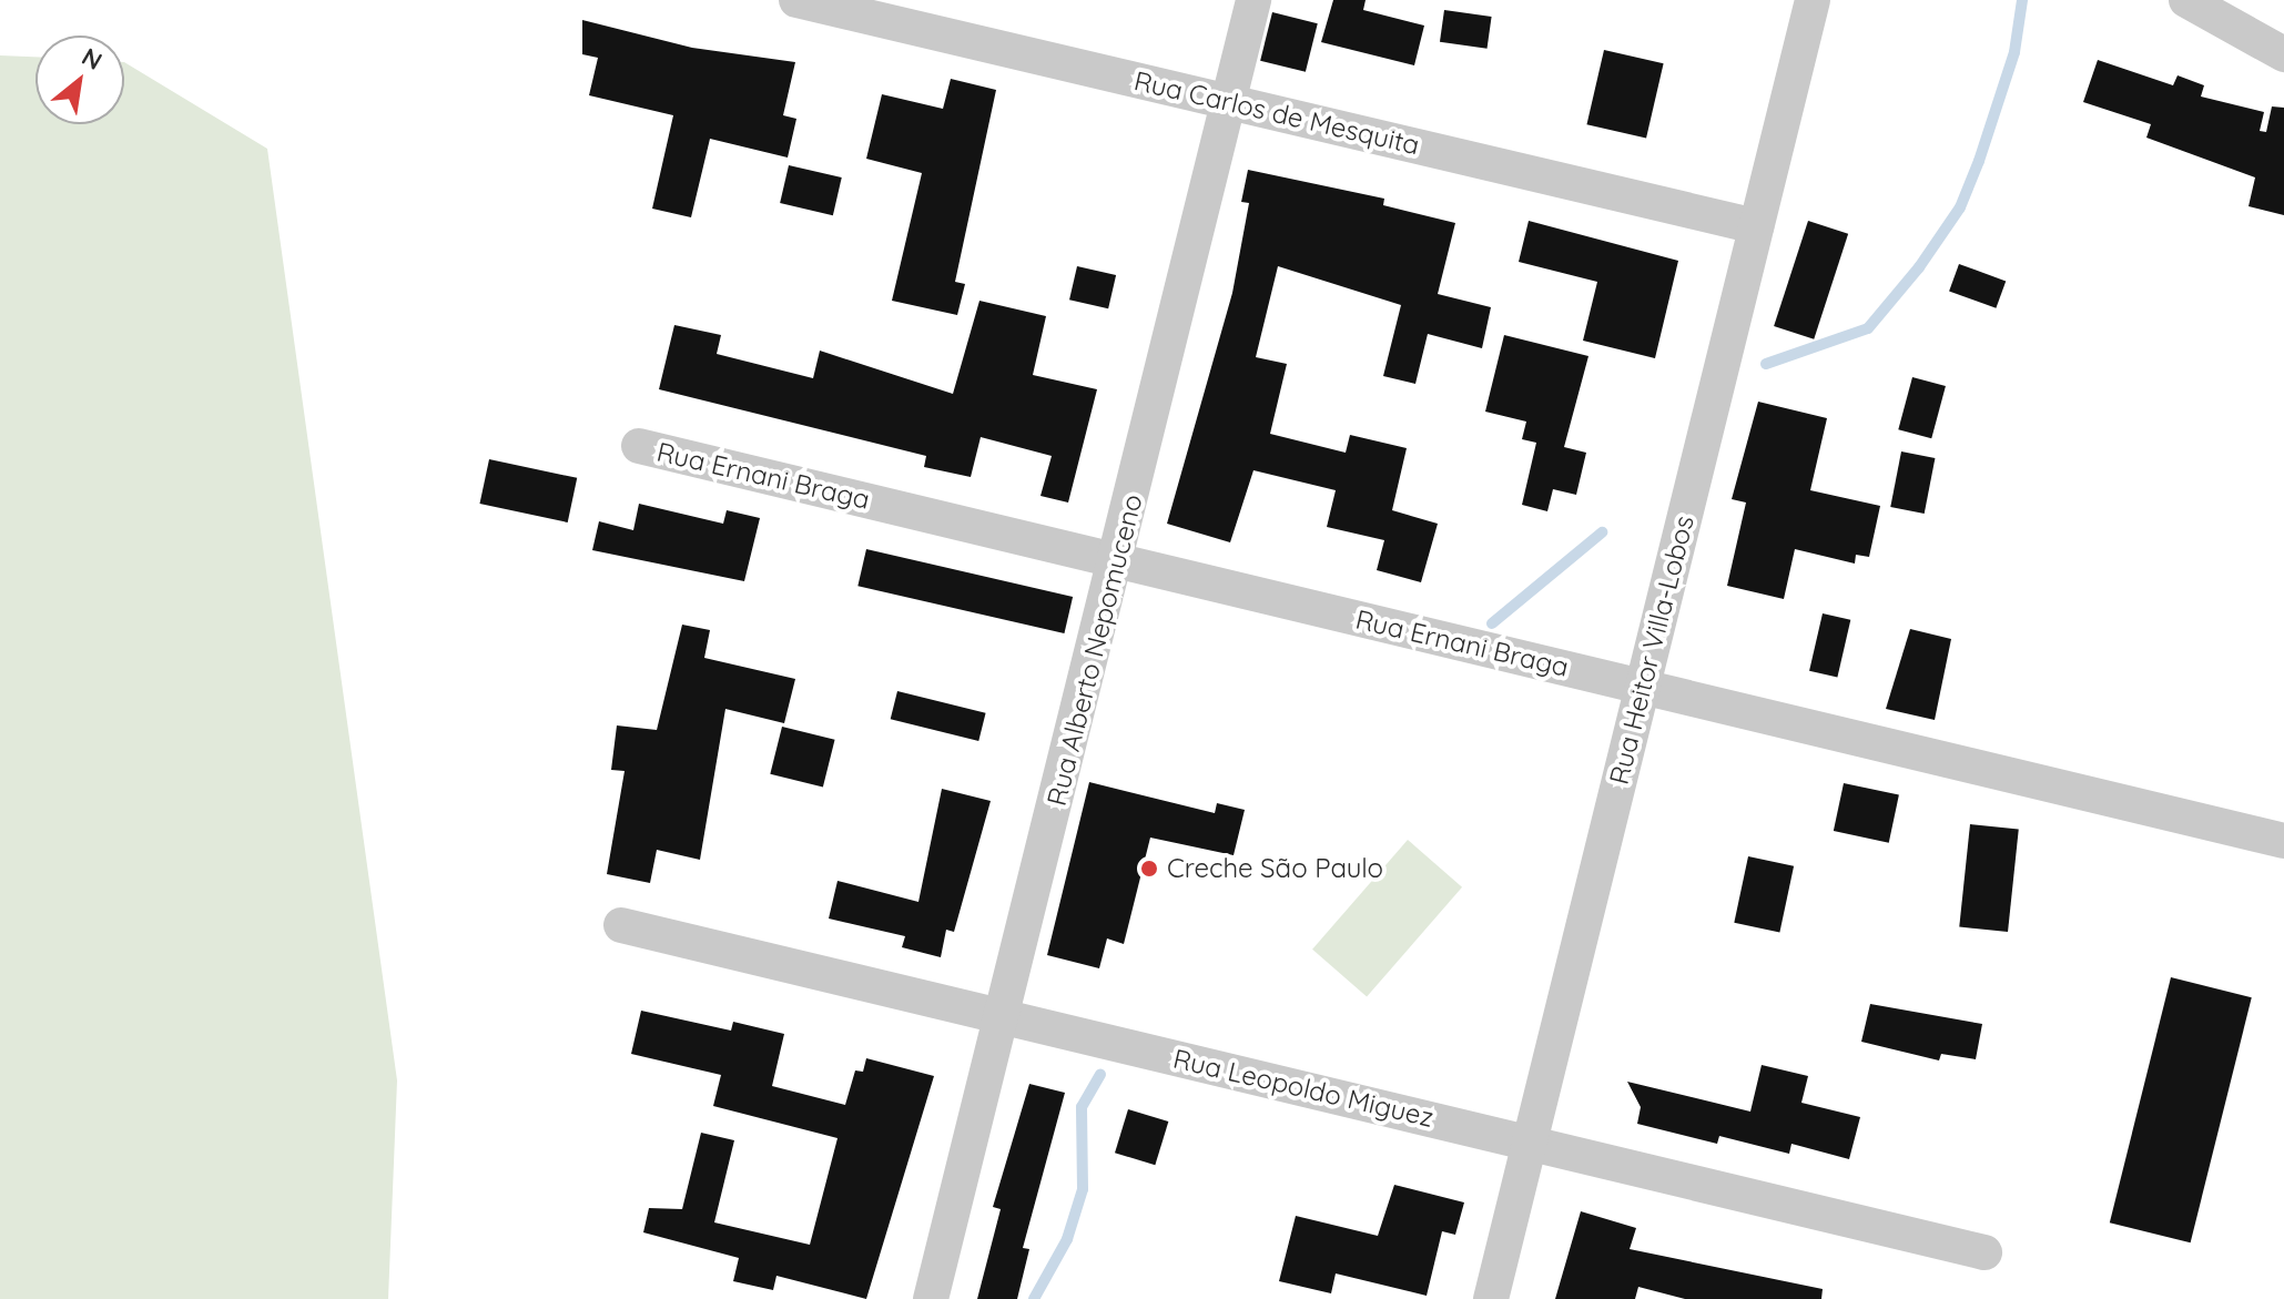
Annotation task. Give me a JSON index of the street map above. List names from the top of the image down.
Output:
{
  "streets": {
    "street": [
      "Rua Carlos de Mesquita",
      "Rua Ernani Braga",
      "Rua Alberto Nepomuceno",
      "Rua Heitor Villa-Lobos",
      "Rua Leopoldo Miguez"
    ]
  },
  "crossings": [
    ["Rua Carlos de Mesquita", "Rua Alberto Nepomuceno"],
    ["Rua Carlos de Mesquita", "Rua Heitor Villa-Lobos"],
    ["Rua Ernani Braga", "Rua Alberto Nepomuceno"],
    ["Rua Ernani Braga", "Rua Heitor Villa-Lobos"],
    ["Rua Alberto Nepomuceno", "Rua Leopoldo Miguez"],
    ["Rua Heitor Villa-Lobos", "Rua Leopoldo Miguez"]
  ],
  "places": ["Creche São Paulo"],
  "north": "top right"
}
